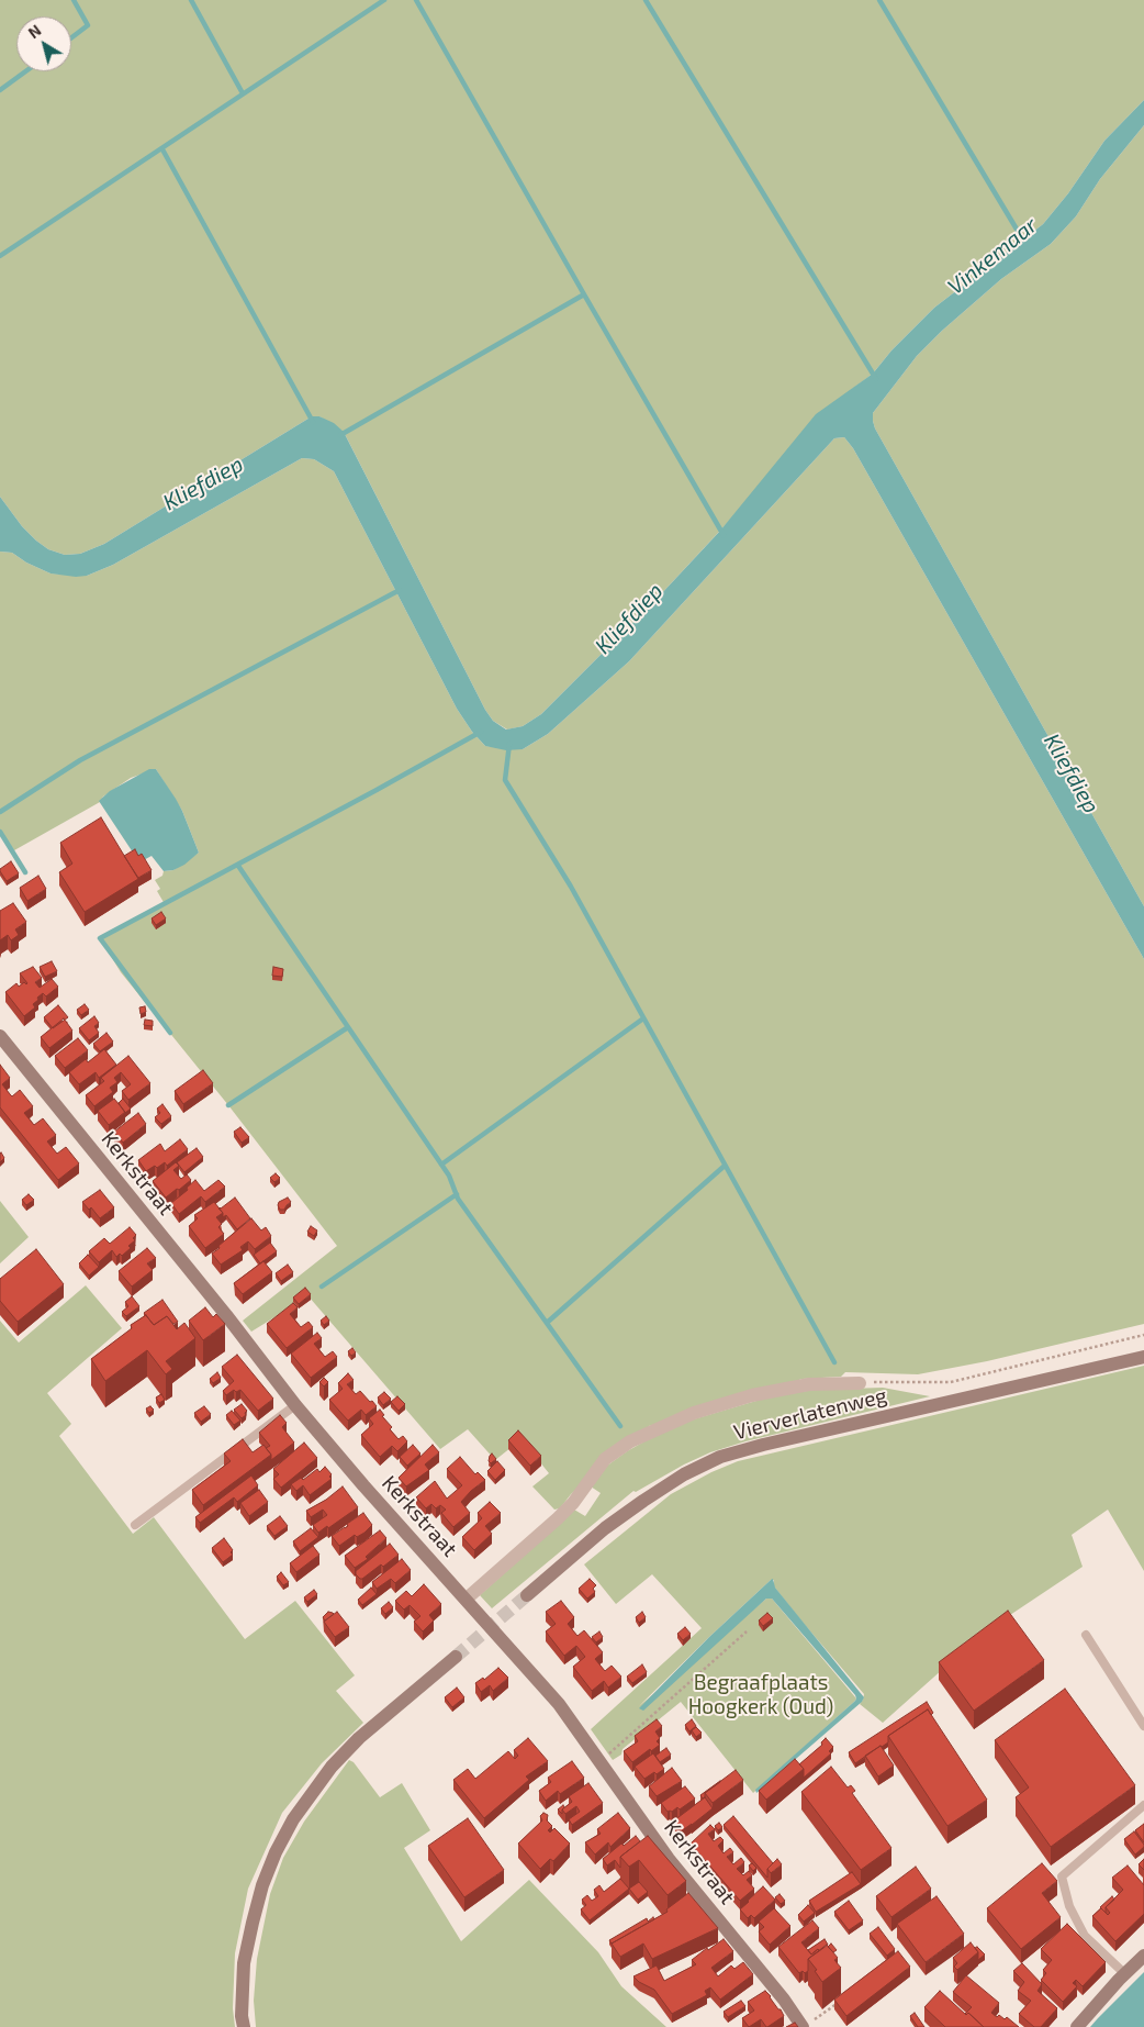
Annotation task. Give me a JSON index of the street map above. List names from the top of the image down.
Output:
{
  "streets": {
    "street": ["Kerkstraat", "Vierverlatenweg"]
  },
  "water": ["Vinkemaar", "Kliefdiep"],
  "parks": ["Begraafplaats Hoogkerk (Oud)"],
  "north": "top left"
}
